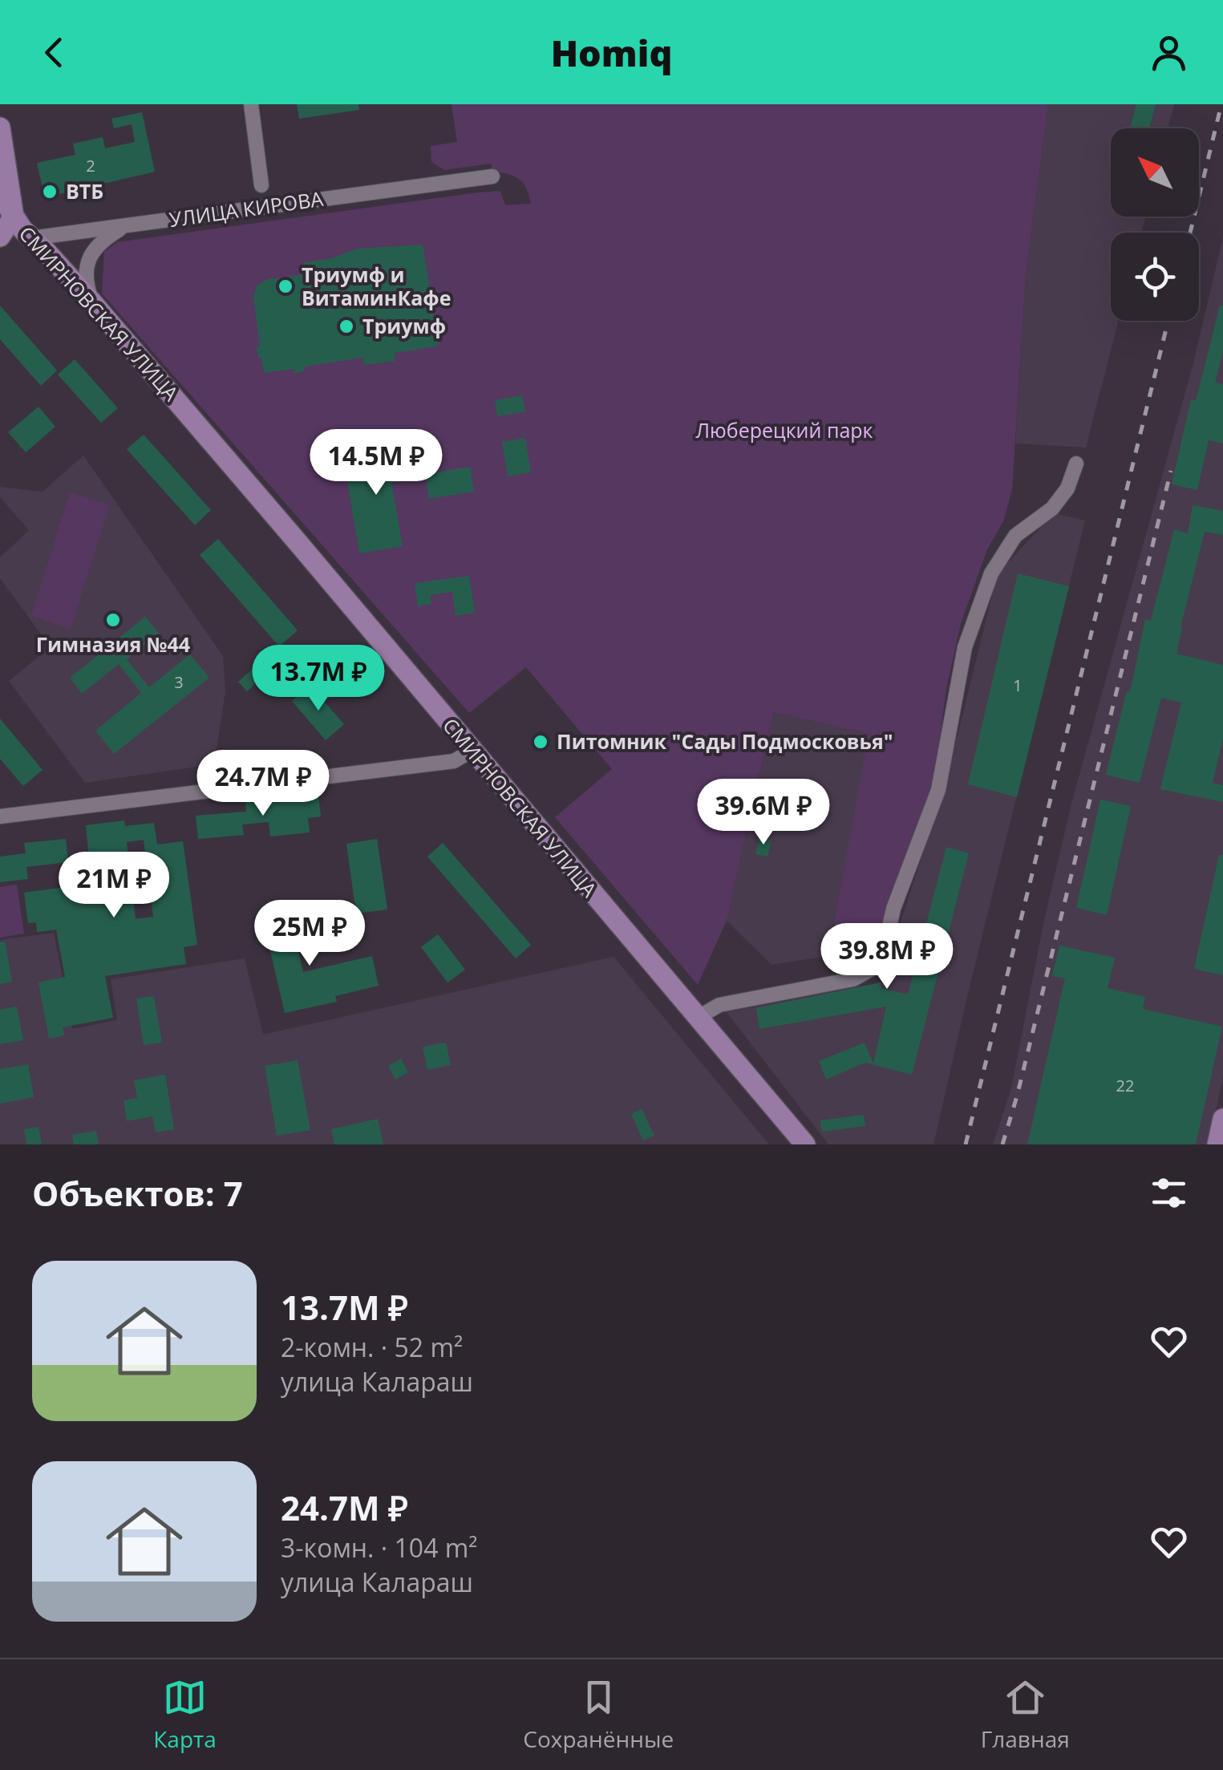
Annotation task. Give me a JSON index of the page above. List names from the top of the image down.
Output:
{
  "streets": {
    "main road": ["УЛИЦА КИРОВА", "СМИРНОВСКАЯ УЛИЦА"]
  },
  "crossings": [
    ["УЛИЦА КИРОВА", "СМИРНОВСКАЯ УЛИЦА"]
  ],
  "parks": ["Люберецкий парк"],
  "places": [
    "ВТБ",
    "Триумф и ВитаминКафе",
    "Триумф",
    "Гимназия №44",
    "Питомник \"Сады Подмосковья\""
  ],
  "house_numbers": [
    "2",
    "3",
    "1",
    "22"
  ],
  "north": "top left",
  "page": {
    "header": "Homiq",
    "price": [
      "14.5M ₽",
      "13.7M ₽",
      "24.7M ₽",
      "39.6M ₽",
      "21M ₽",
      "25M ₽",
      "39.8M ₽"
    ],
    "heading": "Объектов: 7",
    "list": [
      {
        "name": "13.7M ₽",
        "note": "2-комн. · 52 m² · улица Калараш"
      },
      {
        "name": "24.7M ₽",
        "note": "3-комн. · 104 m² · улица Калараш"
      }
    ],
    "tabs": ["Карта", "Сохранённые", "Главная"]
  }
}
